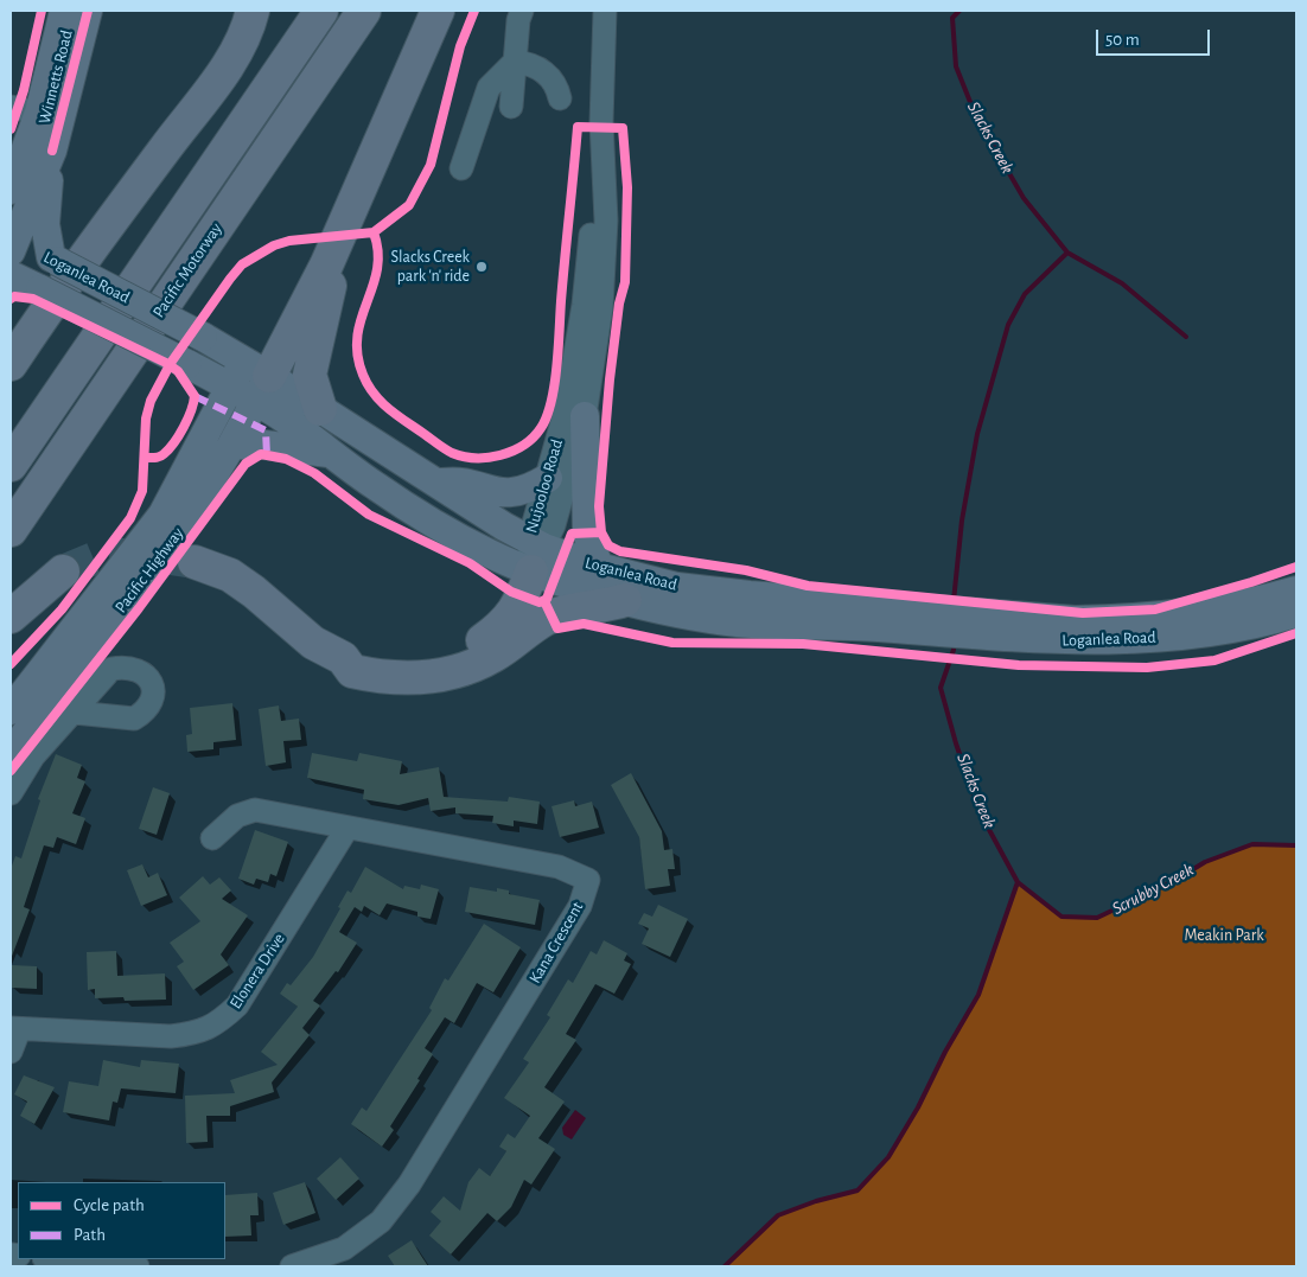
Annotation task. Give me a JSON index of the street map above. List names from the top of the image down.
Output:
{
  "streets": {
    "highway": ["Pacific Motorway"],
    "main road": ["Winnetts Road", "Loganlea Road", "Pacific Highway"],
    "street": ["Nujooloo Road", "Kana Crescent", "Elonera Drive"]
  },
  "crossings": [
    ["Winnetts Road", "Loganlea Road"],
    ["Loganlea Road", "Nujooloo Road"],
    ["Loganlea Road", "Pacific Highway"],
    ["Kana Crescent", "Elonera Drive"]
  ],
  "water": ["Slacks Creek", "Scrubby Creek"],
  "parks": ["Meakin Park"],
  "places": ["Slacks Creek park 'n' ride"],
  "legend": ["Cycle path", "Path"],
  "scale_bar": "50 m"
}
